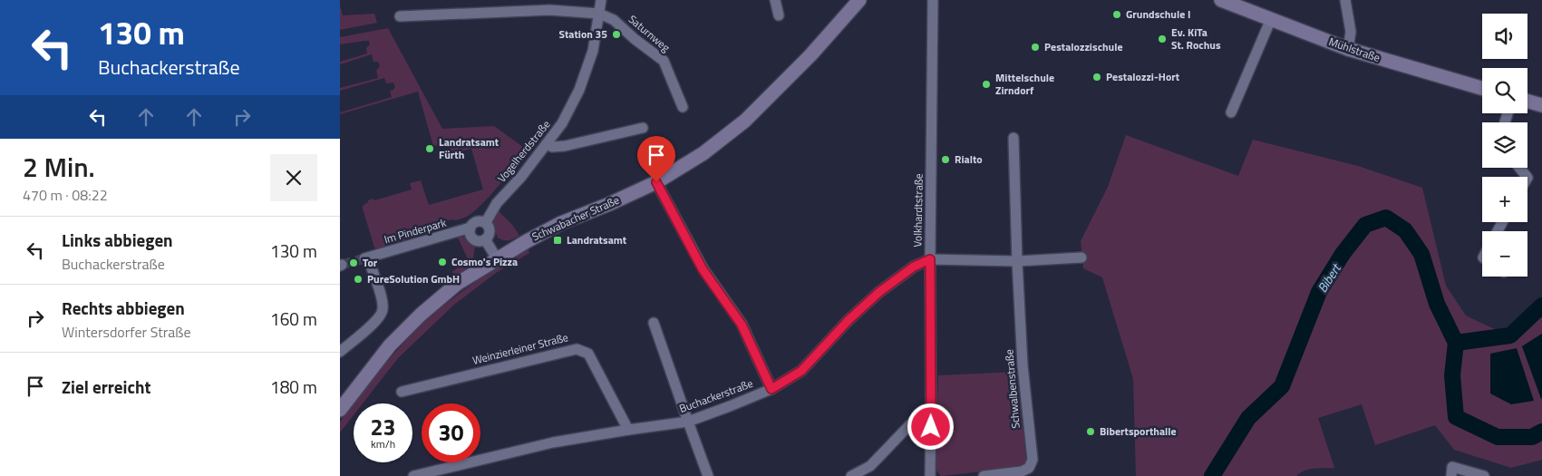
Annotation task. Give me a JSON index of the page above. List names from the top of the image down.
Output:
{
  "streets": {
    "street": [
      "Saturnweg",
      "Mühlstraße",
      "Vogelherdstraße",
      "Volkhardtstraße",
      "Schwabacher Straße",
      "Im Pinderpark",
      "Weinzierleiner Straße",
      "Schwalbenstraße",
      "Buchackerstraße"
    ]
  },
  "crossings": [
    ["Saturnweg", "Vogelherdstraße"],
    ["Vogelherdstraße", "Im Pinderpark"],
    ["Volkhardtstraße", "Buchackerstraße"],
    ["Weinzierleiner Straße", "Buchackerstraße"]
  ],
  "water": ["Bibert"],
  "places": {
    "other": [
      "Grundschule I",
      "Station 35",
      "Ev. KiTa St. Rochus",
      "Pestalozzischule",
      "Pestalozzi-Hort",
      "Mittelschule Zirndorf",
      "Landratsamt Fürth",
      "Rialto",
      "Cosmo's Pizza",
      "Tor",
      "PureSolution GmbH",
      "Bibertsporthalle"
    ],
    "transit": ["Landratsamt"]
  },
  "page": {
    "turn": ["130 m", "Buchackerstraße"],
    "map_buttons": ["+", "−"],
    "heading": ["2 Min.", "470 m · 08:22"],
    "list": [
      {
        "name": "Links abbiegen",
        "note": "Buchackerstraße",
        "value": "130 m"
      },
      {
        "name": "Rechts abbiegen",
        "note": "Wintersdorfer Straße",
        "value": "160 m"
      },
      {
        "name": "Ziel erreicht",
        "value": "180 m"
      }
    ],
    "speed": "23 km/h",
    "limit": "30"
  }
}
